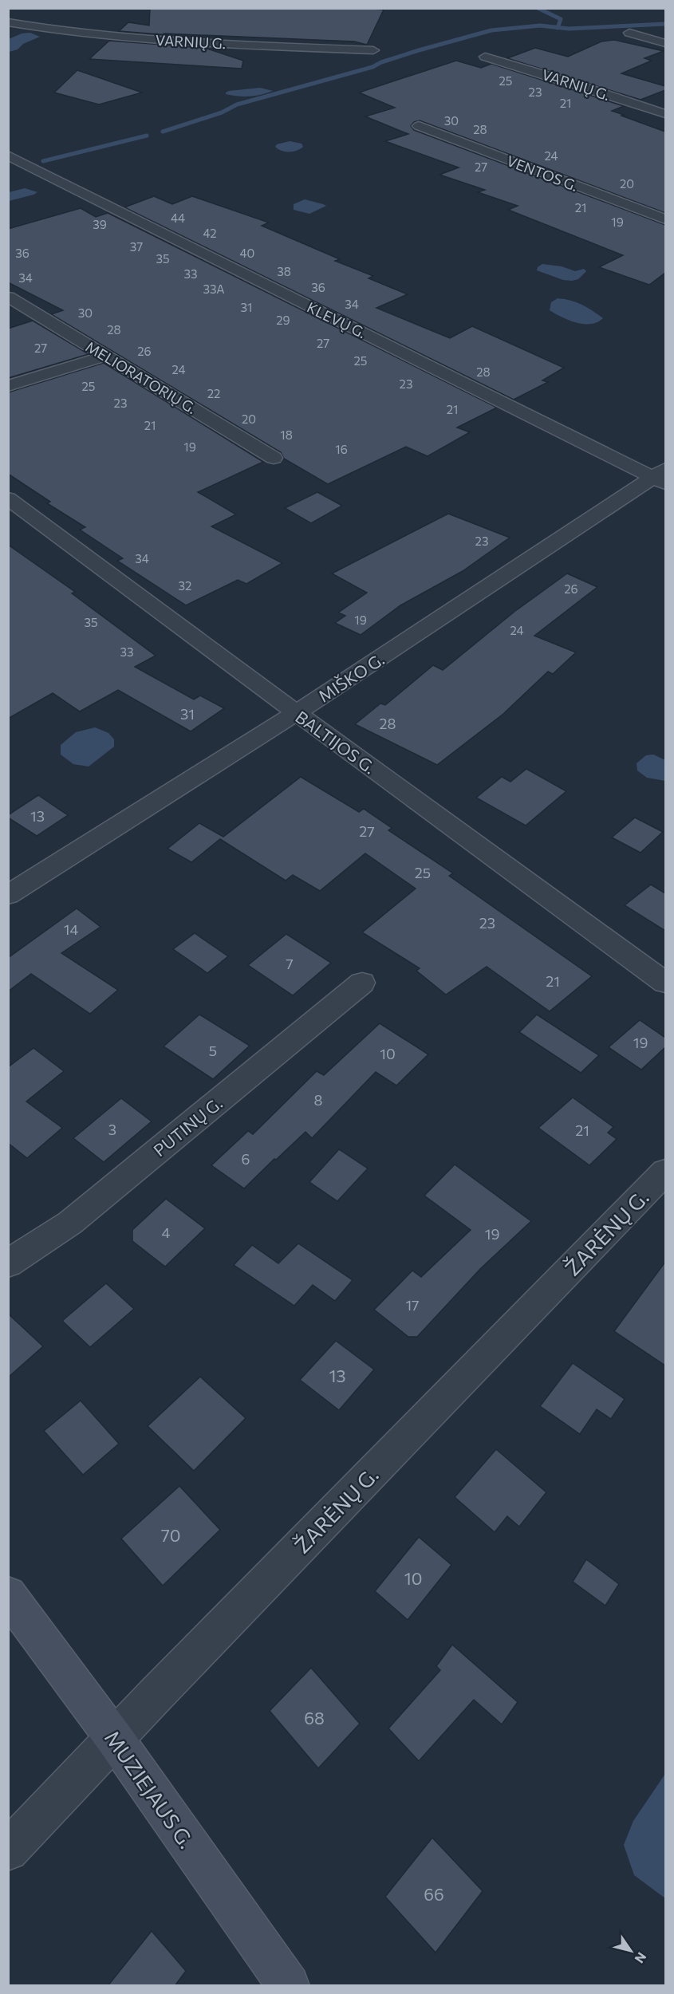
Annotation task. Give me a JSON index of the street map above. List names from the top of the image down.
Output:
{
  "streets": {
    "main road": ["MUZIEJAUS G."],
    "street": [
      "VARNIŲ G.",
      "VENTOS G.",
      "KLEVŲ G.",
      "MELIORATORIŲ G.",
      "MIŠKO G.",
      "BALTIJOS G.",
      "PUTINŲ G.",
      "ŽARĖNŲ G."
    ]
  },
  "crossings": [
    ["KLEVŲ G.", "MIŠKO G."],
    ["MIŠKO G.", "BALTIJOS G."],
    ["ŽARĖNŲ G.", "MUZIEJAUS G."]
  ],
  "house_numbers": [
    "25",
    "23",
    "21",
    "30",
    "28",
    "24",
    "27",
    "20",
    "21",
    "44",
    "19",
    "39",
    "42",
    "37",
    "36",
    "40",
    "35",
    "38",
    "33",
    "34",
    "36",
    "33A",
    "34",
    "31",
    "30",
    "29",
    "28",
    "27",
    "27",
    "26",
    "25",
    "24",
    "28",
    "23",
    "25",
    "22",
    "23",
    "21",
    "20",
    "21",
    "18",
    "19",
    "16",
    "23",
    "34",
    "32",
    "26",
    "19",
    "35",
    "24",
    "33",
    "31",
    "28",
    "13",
    "27",
    "25",
    "23",
    "14",
    "7",
    "21",
    "19",
    "5",
    "10",
    "8",
    "3",
    "21",
    "6",
    "4",
    "19",
    "17",
    "13",
    "70",
    "10",
    "68",
    "66"
  ],
  "north": "bottom right"
}
